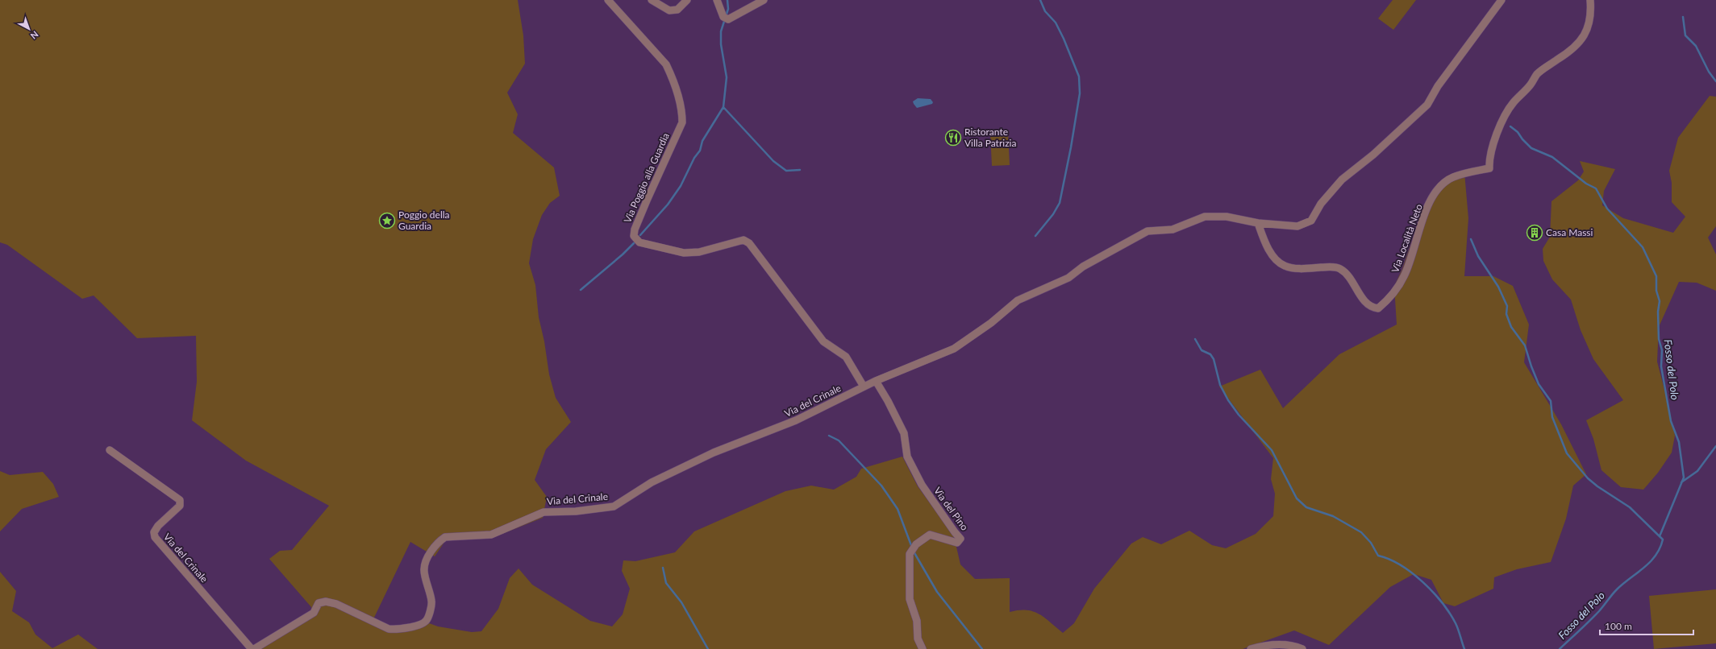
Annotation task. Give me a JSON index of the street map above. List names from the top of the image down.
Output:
{
  "streets": {
    "street": [
      "Via Poggio alla Guardia",
      "Via Località Neto",
      "Via del Crinale",
      "Via del Pino"
    ]
  },
  "crossings": [
    ["Via Poggio alla Guardia", "Via del Crinale"],
    ["Via Località Neto", "Via del Crinale"],
    ["Via del Crinale", "Via del Pino"]
  ],
  "water": ["Fosso del Polo"],
  "places": {
    "restaurant": ["Ristorante Villa Patrizia"],
    "place": ["Poggio della Guardia"],
    "building": ["Casa Massi"]
  },
  "scale_bar": "100 m",
  "north": "bottom right"
}
